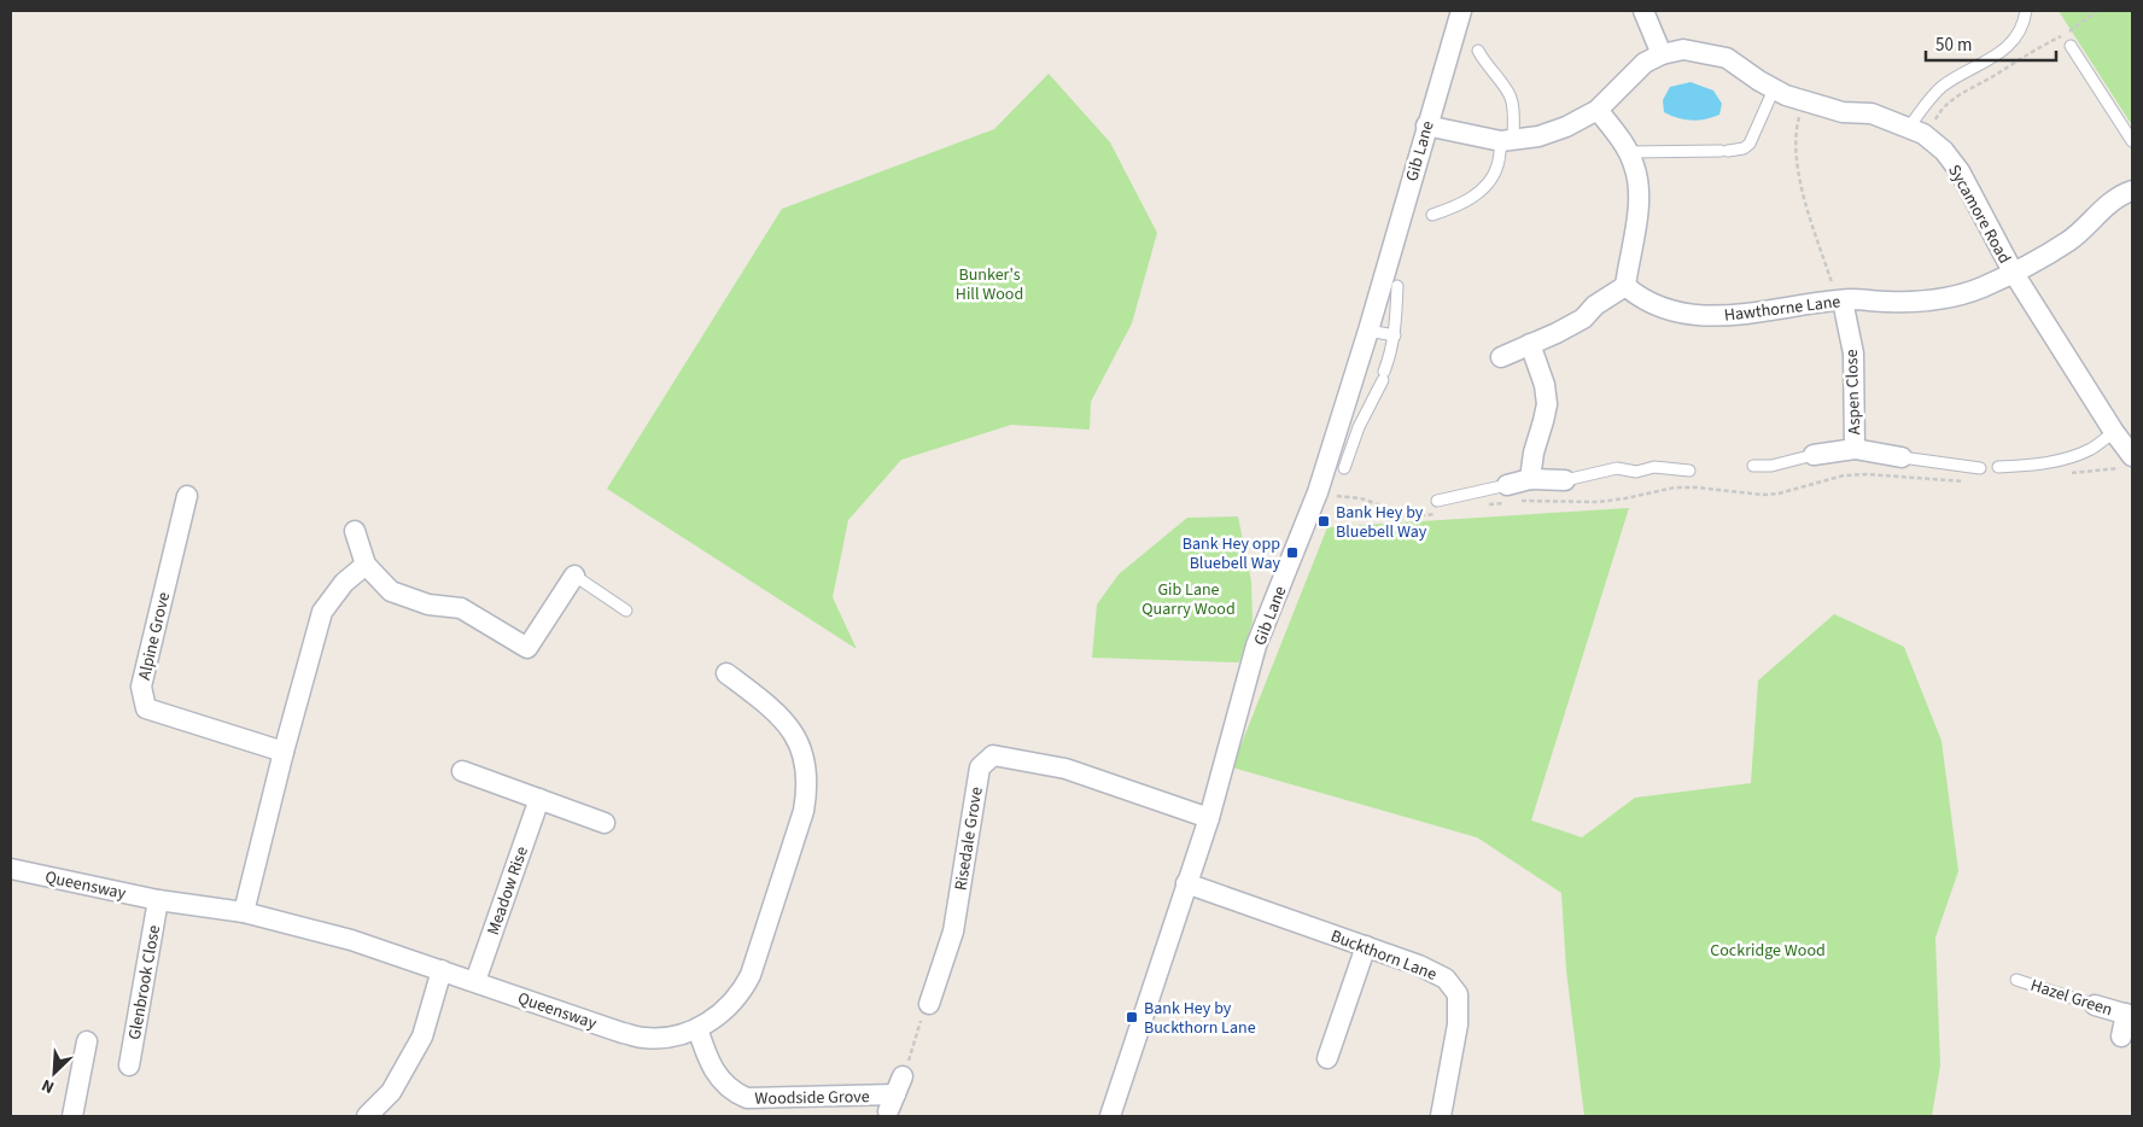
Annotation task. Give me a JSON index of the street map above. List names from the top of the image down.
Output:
{
  "streets": {
    "street": [
      "Gib Lane",
      "Sycamore Road",
      "Hawthorne Lane",
      "Aspen Close",
      "Alpine Grove",
      "Risedale Grove",
      "Queensway",
      "Meadow Rise",
      "Buckthorn Lane",
      "Glenbrook Close",
      "Hazel Green",
      "Woodside Grove"
    ]
  },
  "crossings": [
    ["Gib Lane", "Sycamore Road"],
    ["Gib Lane", "Risedale Grove"],
    ["Gib Lane", "Buckthorn Lane"],
    ["Sycamore Road", "Hawthorne Lane"],
    ["Hawthorne Lane", "Aspen Close"],
    ["Queensway", "Meadow Rise"],
    ["Queensway", "Glenbrook Close"],
    ["Queensway", "Woodside Grove"]
  ],
  "parks": ["Bunker's Hill Wood", "Gib Lane Quarry Wood", "Cockridge Wood"],
  "places": {
    "transit": ["Bank Hey by Bluebell Way", "Bank Hey opp Bluebell Way", "Bank Hey by Buckthorn Lane"]
  },
  "scale_bar": "50 m",
  "north": "bottom left"
}
